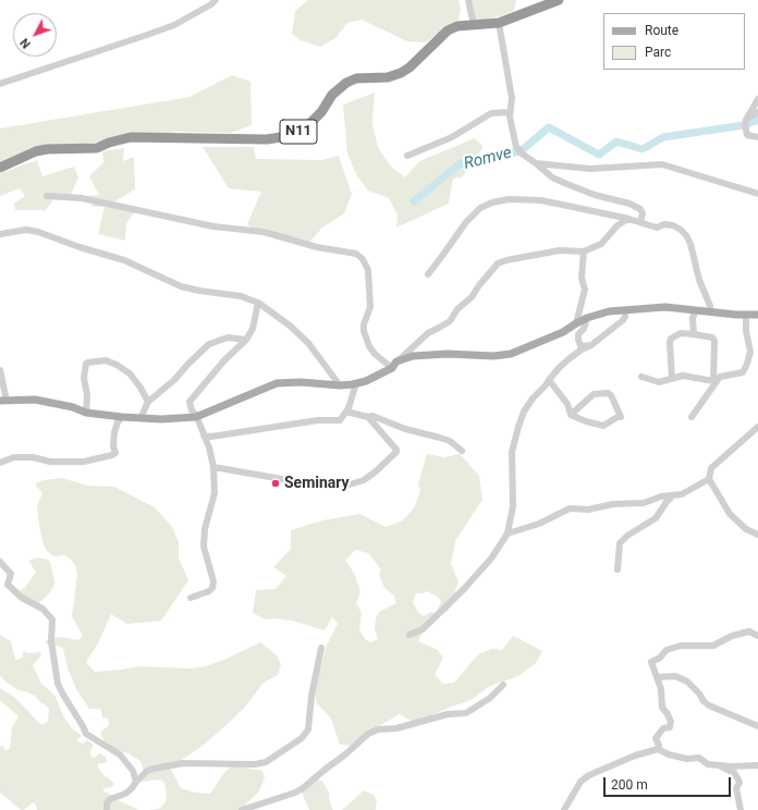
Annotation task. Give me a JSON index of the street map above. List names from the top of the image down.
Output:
{
  "streets": {
    "highway": ["N11"]
  },
  "water": ["Romve"],
  "places": ["Seminary"],
  "legend": ["Route", "Parc"],
  "scale_bar": "200 m",
  "north": "bottom left"
}
